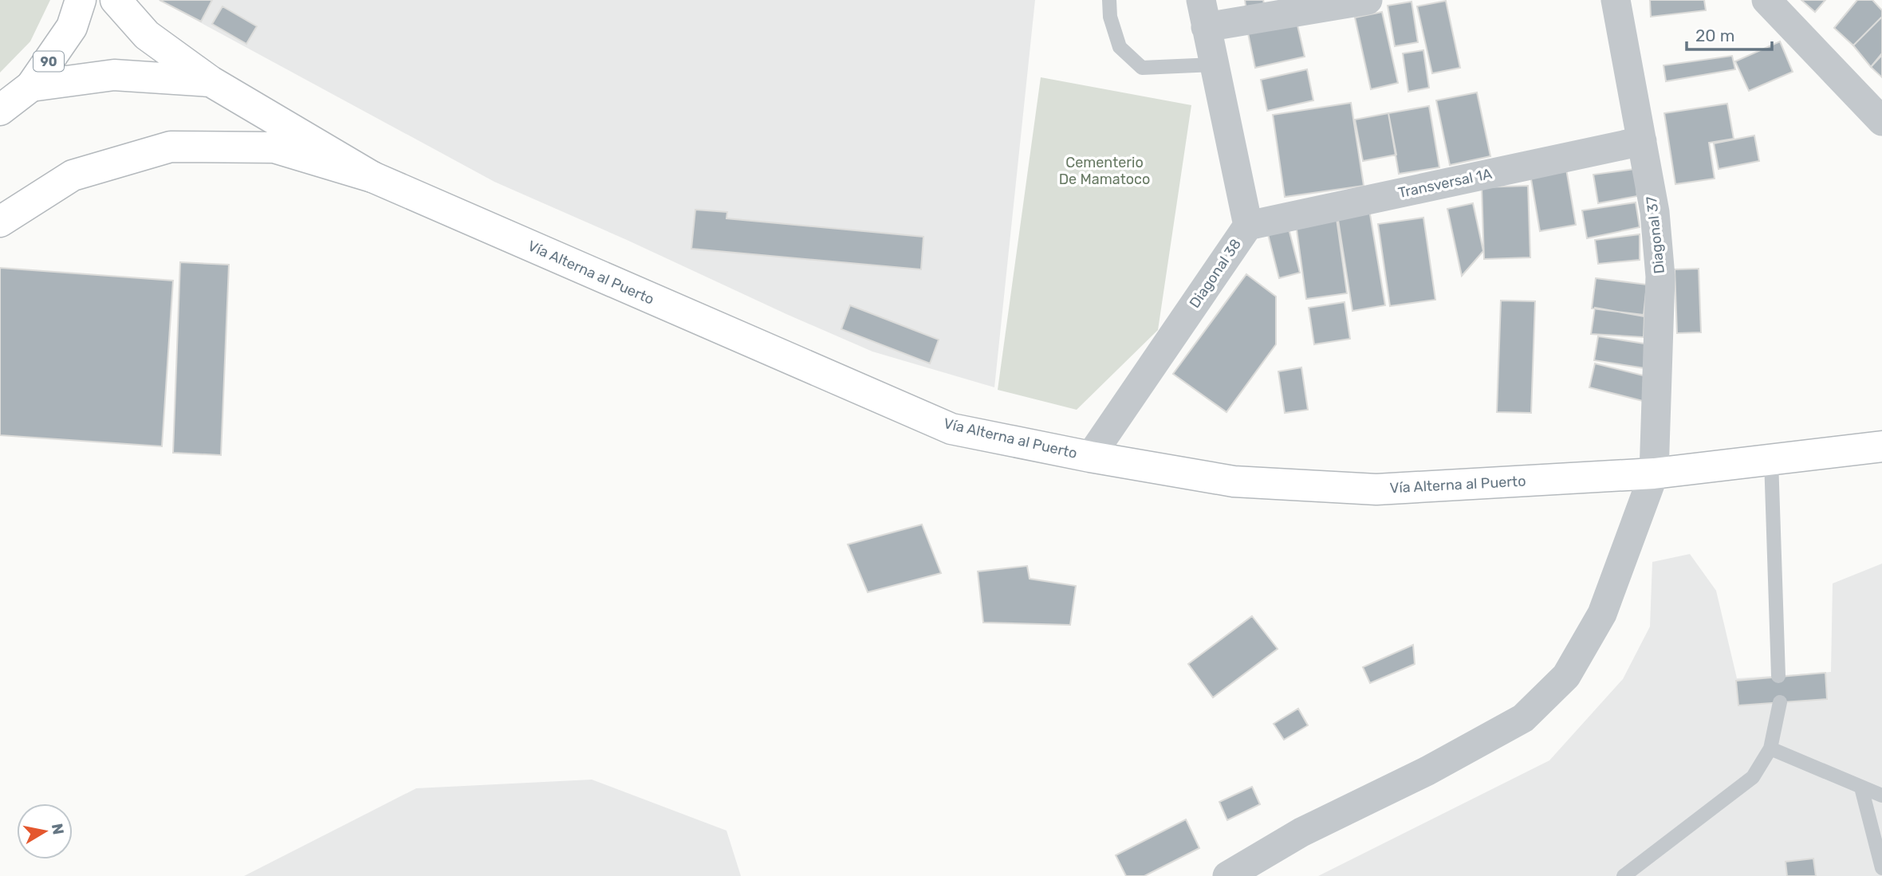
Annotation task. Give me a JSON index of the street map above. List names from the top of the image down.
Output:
{
  "streets": {
    "main road": ["90", "Vía Alterna al Puerto"],
    "street": ["Transversal 1A", "Diagonal 37", "Diagonal 38"]
  },
  "crossings": [
    ["90", "Vía Alterna al Puerto"],
    ["Transversal 1A", "Diagonal 37"],
    ["Transversal 1A", "Diagonal 38"],
    ["Diagonal 37", "Vía Alterna al Puerto"],
    ["Vía Alterna al Puerto", "Diagonal 38"]
  ],
  "parks": ["Cementerio De Mamatoco"],
  "scale_bar": "20 m",
  "north": "right"
}
